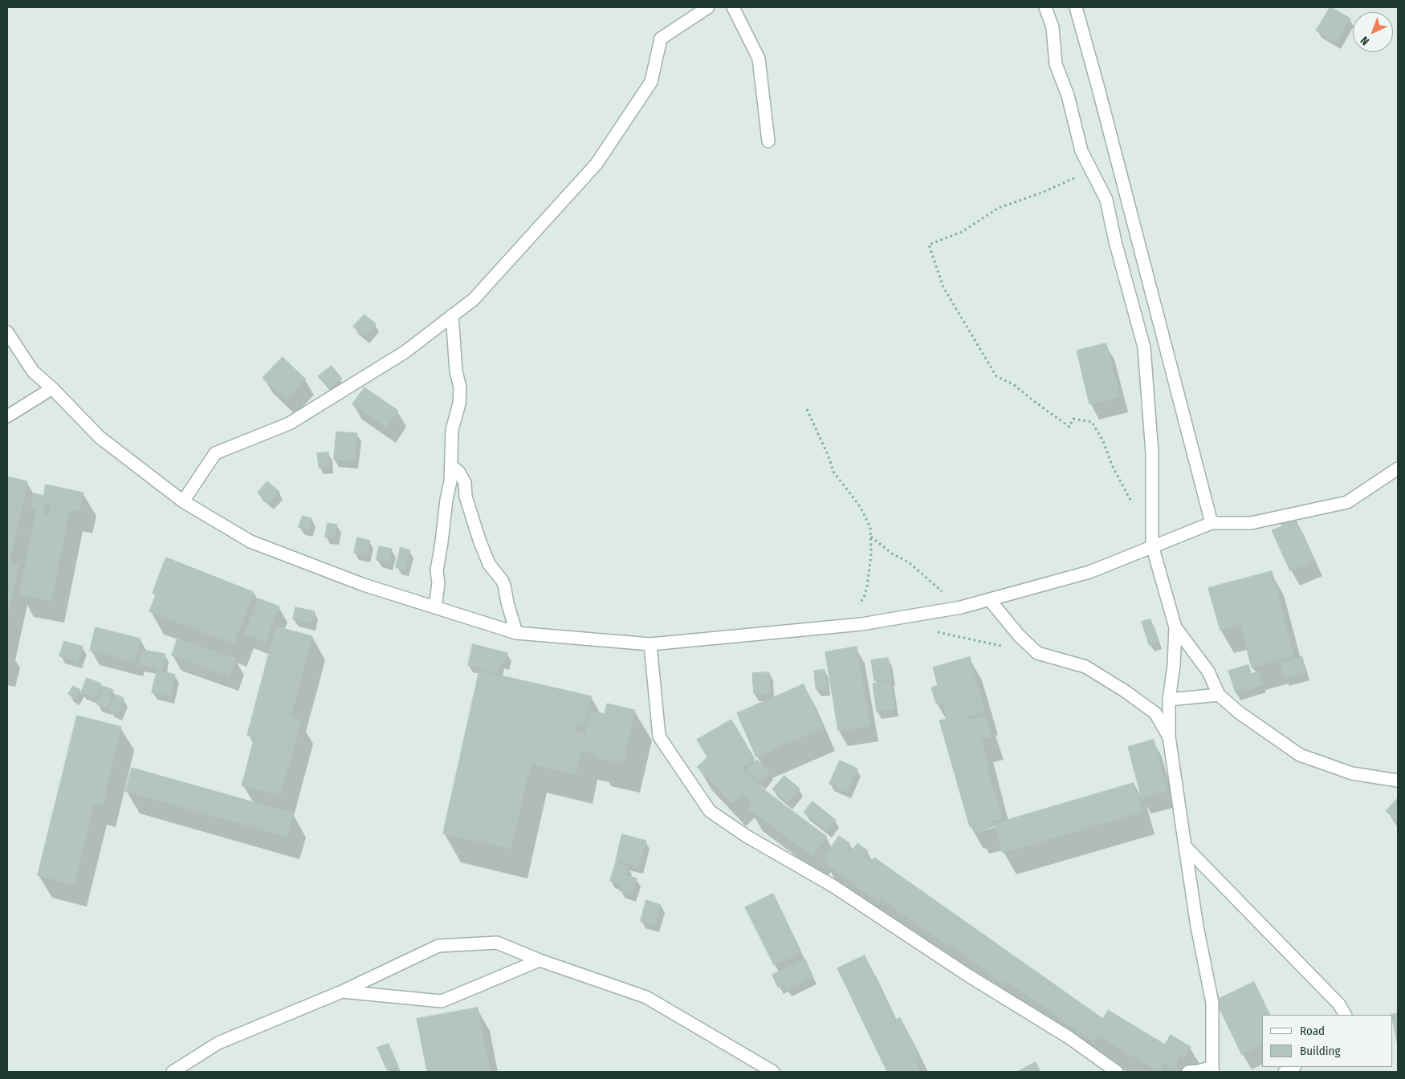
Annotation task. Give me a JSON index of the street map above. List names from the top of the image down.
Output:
{
  "legend": ["Road", "Building"],
  "north": "bottom left"
}
